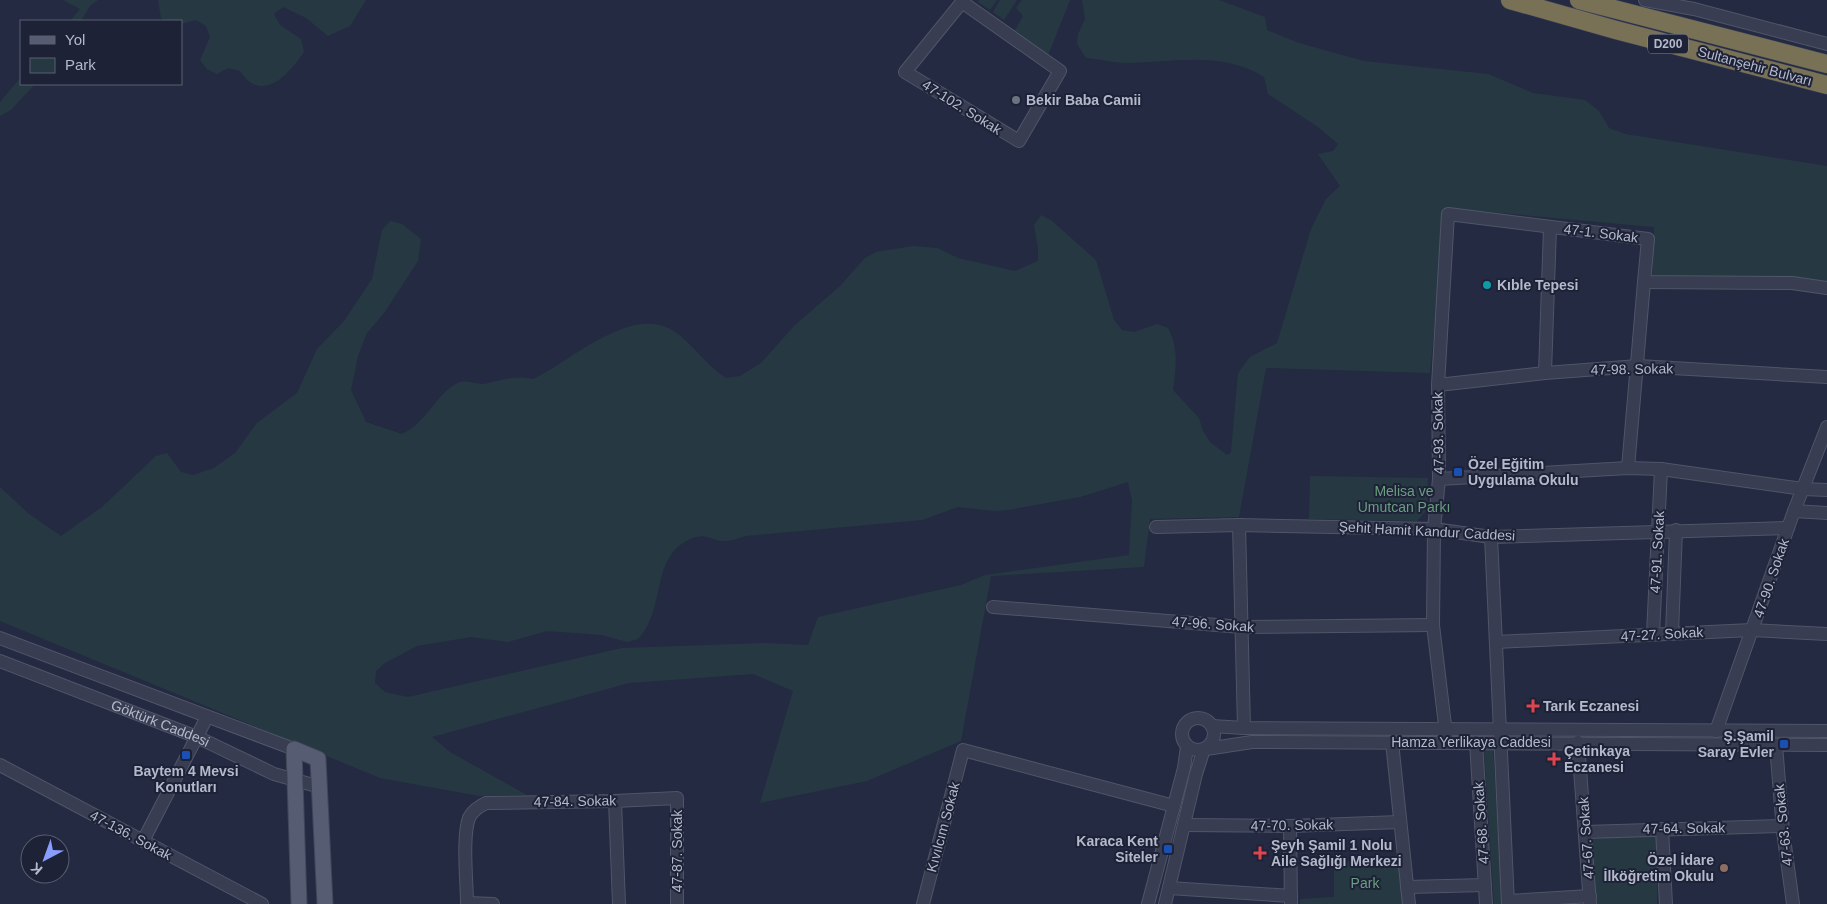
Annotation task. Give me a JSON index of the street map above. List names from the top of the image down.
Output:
{
  "streets": {
    "highway": ["D200", "Sultanşehir Bulvarı"],
    "main road": ["Göktürk Caddesi"],
    "street": [
      "47-102. Sokak",
      "47-1. Sokak",
      "47-98. Sokak",
      "47-93. Sokak",
      "Şehit Hamit Kandur Caddesi",
      "47-91. Sokak",
      "47-90. Sokak",
      "47-96. Sokak",
      "47-27. Sokak",
      "Hamza Yerlikaya Caddesi",
      "47-84. Sokak",
      "47-68. Sokak",
      "47-70. Sokak",
      "47-63. Sokak",
      "Kıvılcım Sokak",
      "47-64. Sokak",
      "47-136. Sokak",
      "47-67. Sokak",
      "47-87. Sokak"
    ]
  },
  "crossings": [
    ["47-1. Sokak", "47-93. Sokak"],
    ["47-98. Sokak", "47-93. Sokak"],
    ["47-93. Sokak", "Şehit Hamit Kandur Caddesi"],
    ["47-93. Sokak", "47-96. Sokak"],
    ["47-93. Sokak", "Hamza Yerlikaya Caddesi"],
    ["Şehit Hamit Kandur Caddesi", "47-91. Sokak"],
    ["Şehit Hamit Kandur Caddesi", "47-90. Sokak"],
    ["Şehit Hamit Kandur Caddesi", "47-68. Sokak"],
    ["47-91. Sokak", "47-27. Sokak"],
    ["47-90. Sokak", "47-27. Sokak"],
    ["47-90. Sokak", "Hamza Yerlikaya Caddesi"],
    ["47-27. Sokak", "47-68. Sokak"],
    ["Hamza Yerlikaya Caddesi", "47-68. Sokak"],
    ["Hamza Yerlikaya Caddesi", "47-63. Sokak"],
    ["Hamza Yerlikaya Caddesi", "47-67. Sokak"],
    ["47-84. Sokak", "47-87. Sokak"],
    ["47-63. Sokak", "47-64. Sokak"],
    ["47-64. Sokak", "47-67. Sokak"]
  ],
  "parks": ["Melisa ve Umutcan Parkı", "Park"],
  "places": {
    "other": ["Bekir Baba Camii", "Kıble Tepesi", "Özel İdare İlköğretim Okulu"],
    "transit": [
      "Özel Eğitim Uygulama Okulu",
      "Ş.Şamil Saray Evler",
      "Baytem 4 Mevsi Konutları",
      "Karaca Kent Siteler"
    ],
    "health": ["Tarık Eczanesi", "Çetinkaya Eczanesi", "Şeyh Şamil 1 Nolu Aile Sağlığı Merkezi"]
  },
  "legend": ["Yol", "Park"],
  "north": "bottom left"
}
